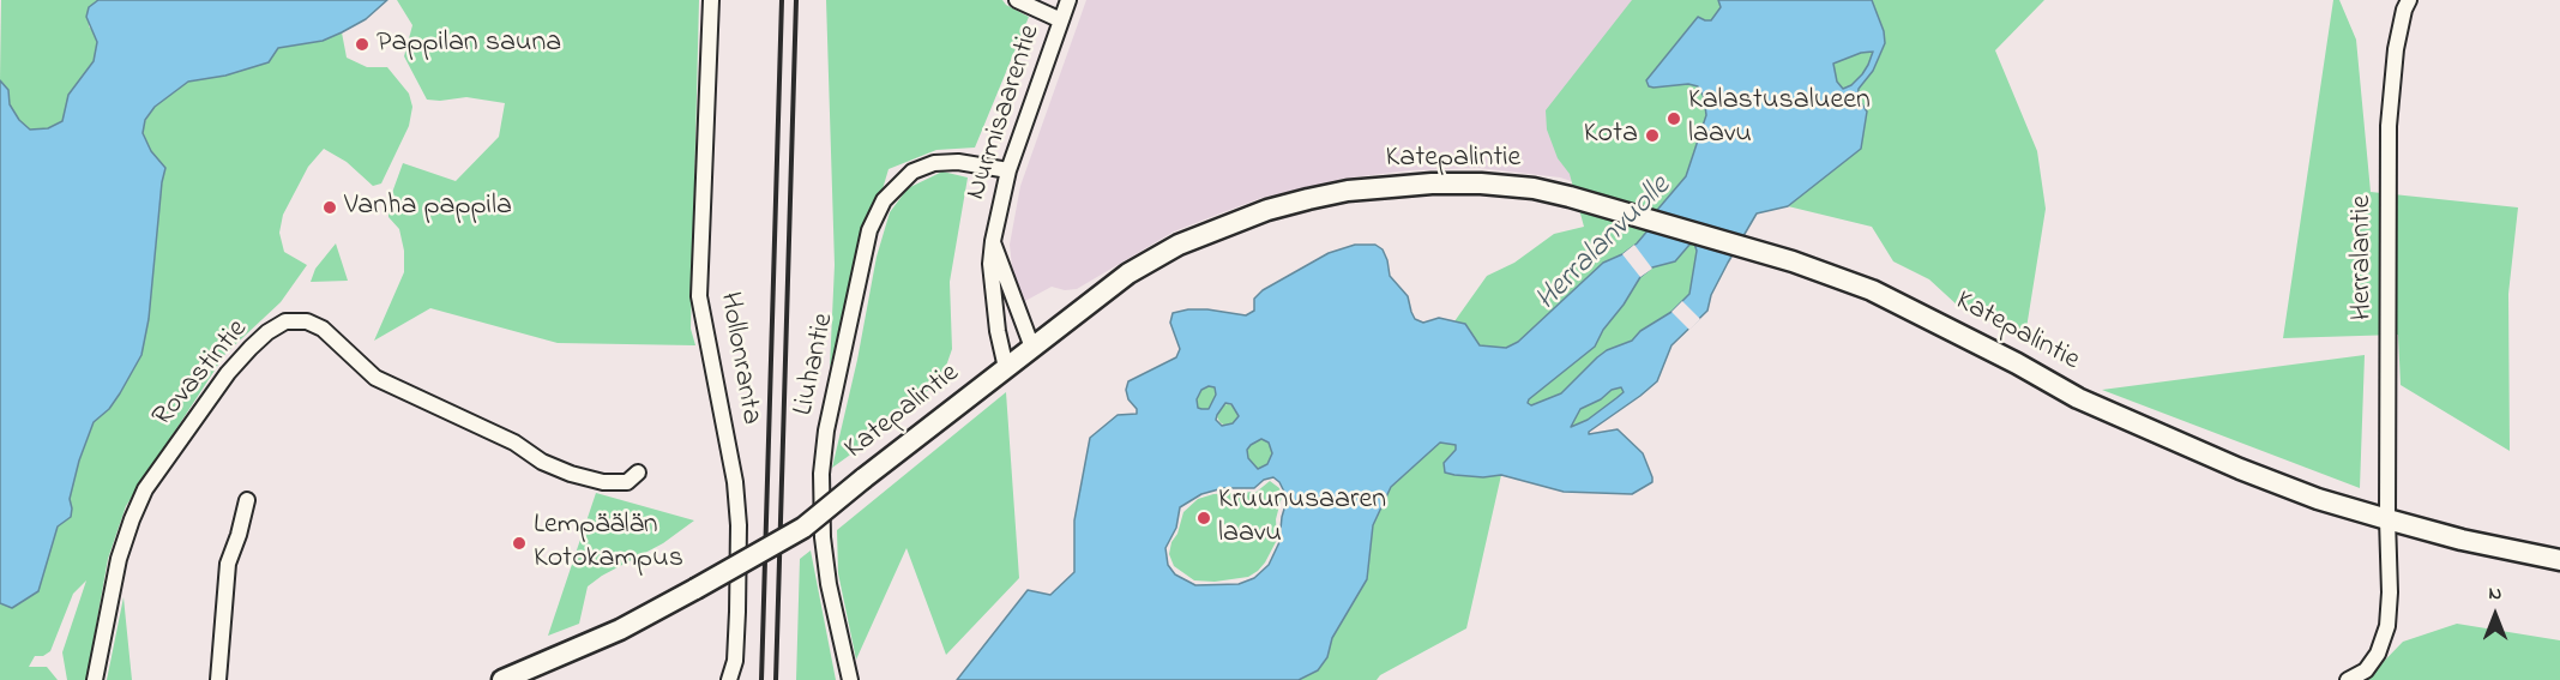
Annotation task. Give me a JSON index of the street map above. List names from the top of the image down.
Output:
{
  "streets": {
    "street": [
      "Nurmisaarentie",
      "Katepalintie",
      "Herralantie",
      "Hollonranta",
      "Liuhantie",
      "Rovastintie"
    ]
  },
  "crossings": [
    ["Nurmisaarentie", "Katepalintie"],
    ["Nurmisaarentie", "Liuhantie"],
    ["Katepalintie", "Herralantie"]
  ],
  "water": ["Herralanvuolle"],
  "places": [
    "Pappilan sauna",
    "Kalastusalueen laavu",
    "Kota",
    "Vanha pappila",
    "Kruunusaaren laavu",
    "Lempäälän Kotokampus"
  ],
  "north": "top"
}
